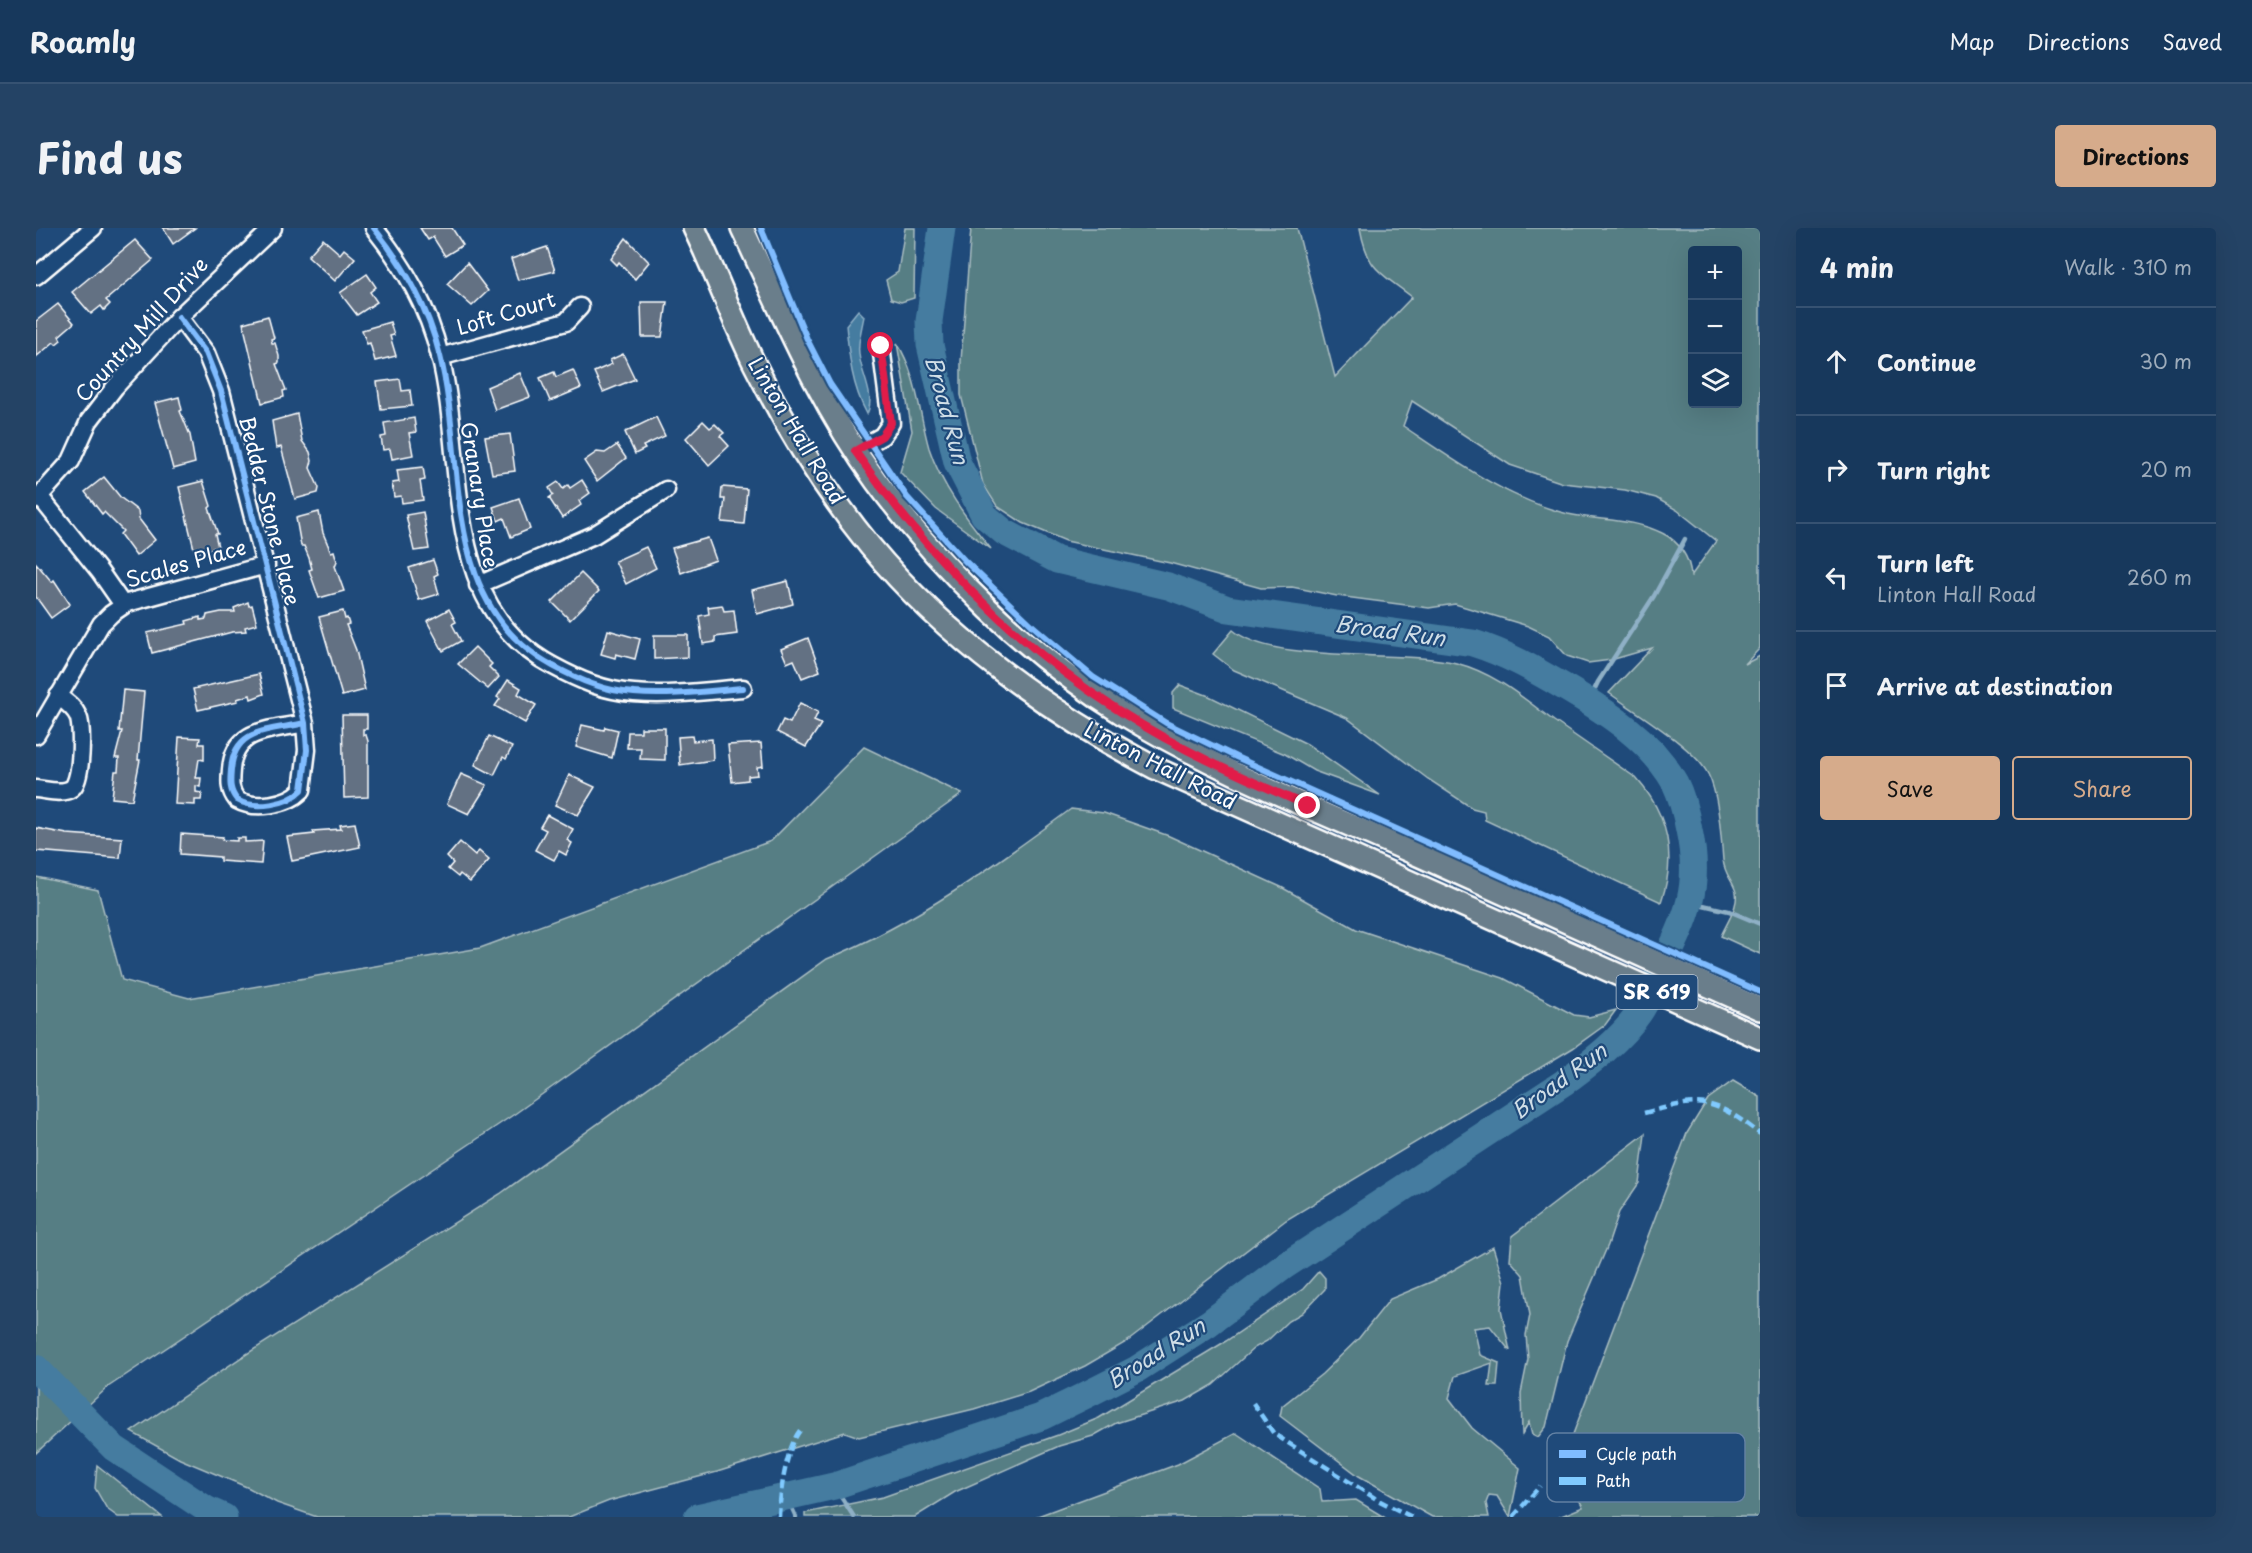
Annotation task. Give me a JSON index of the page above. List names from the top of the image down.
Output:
{
  "streets": {
    "main road": ["Linton Hall Road", "SR 619"],
    "street": [
      "Loft Court",
      "Country Mill Drive",
      "Granary Place",
      "Bedder Stone Place",
      "Scales Place"
    ]
  },
  "crossings": [
    ["Loft Court", "Granary Place"],
    ["Country Mill Drive", "Bedder Stone Place"],
    ["Bedder Stone Place", "Scales Place"]
  ],
  "water": ["Broad Run"],
  "legend": ["Cycle path", "Path"],
  "page": {
    "header": "Roamly",
    "nav": ["Map", "Directions", "Saved"],
    "title": "Find us",
    "buttons": [
      "Directions",
      ["Save", "Share"]
    ],
    "heading": ["4 min", "Walk · 310 m"],
    "map_buttons": ["+", "−"],
    "list": [
      ["Continue", "30 m"],
      ["Turn right", "20 m"],
      ["Turn left", "Linton Hall Road", "260 m"],
      "Arrive at destination"
    ]
  }
}
